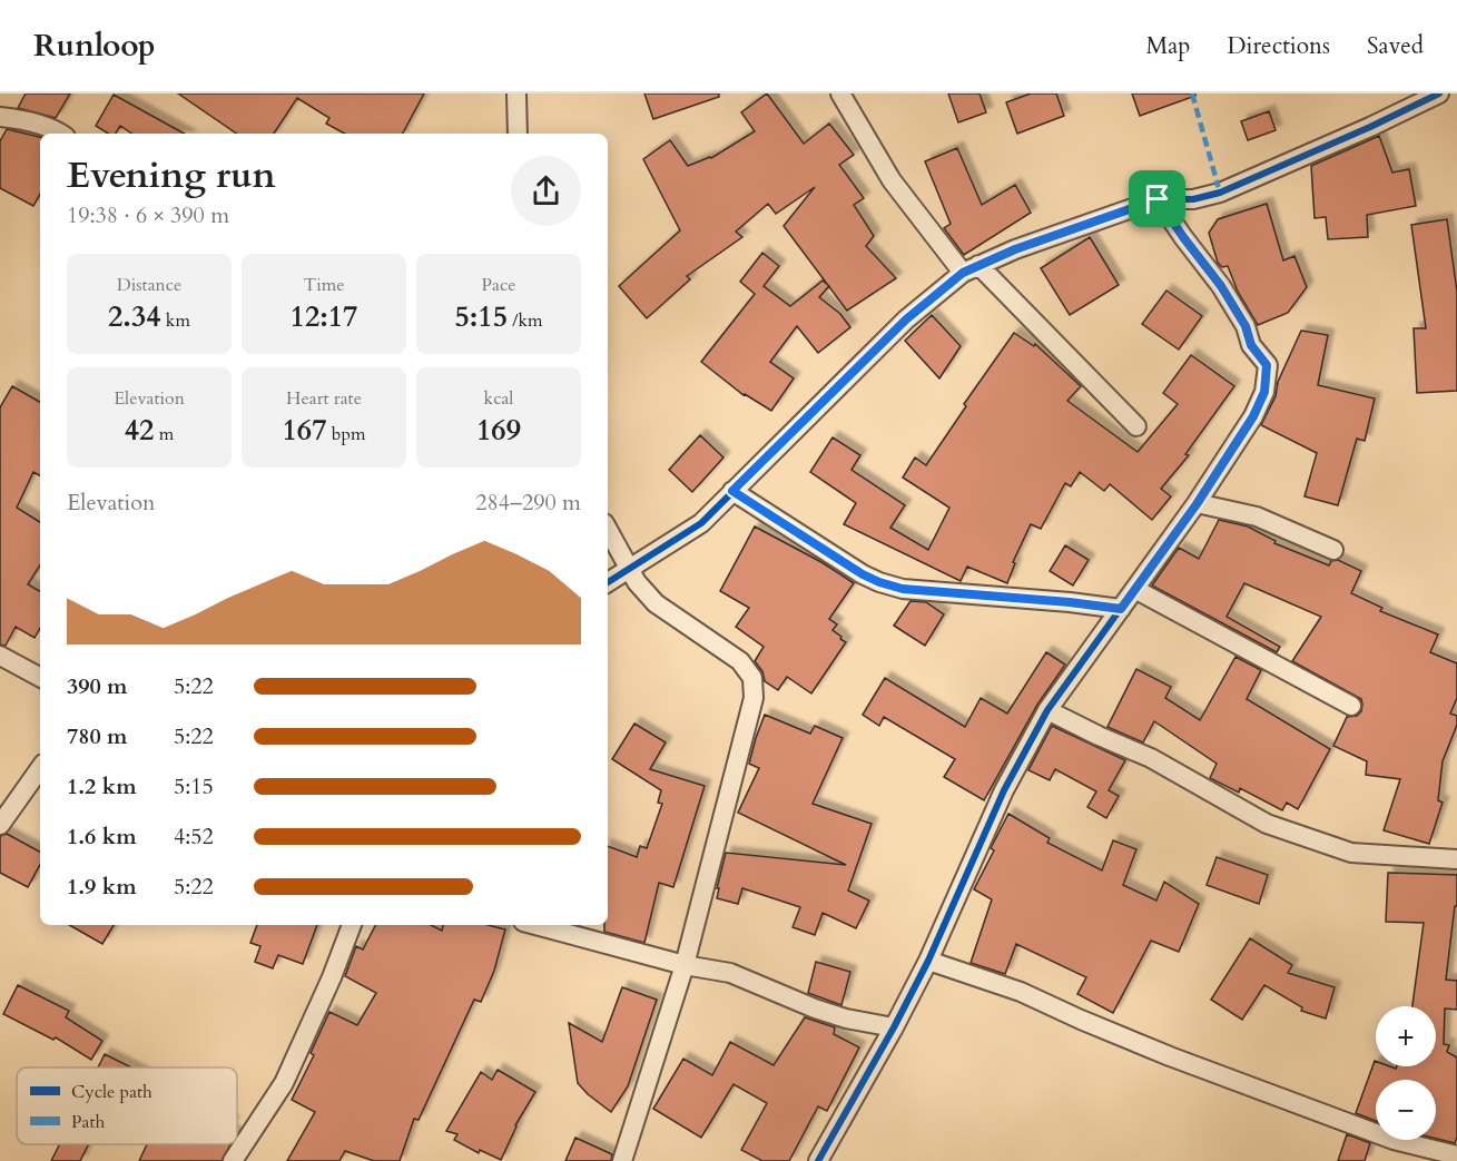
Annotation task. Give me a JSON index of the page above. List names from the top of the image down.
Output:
{
  "legend": ["Cycle path", "Path"],
  "page": {
    "header": "Runloop",
    "nav": ["Map", "Directions", "Saved"],
    "heading": ["Evening run", "19:38 · 6 × 390 m"],
    "stats": [
      ["Distance", "2.34 km"],
      ["Time", "12:17"],
      ["Pace", "5:15 /km"],
      ["Elevation", "42 m"],
      ["Heart rate", "167 bpm"],
      ["kcal", "169"]
    ],
    "chart": ["Elevation", "284–290 m"],
    "list": [
      {
        "name": "390 m",
        "note": "5:22"
      },
      {
        "name": "780 m",
        "note": "5:22"
      },
      {
        "name": "1.2 km",
        "note": "5:15"
      },
      {
        "name": "1.6 km",
        "note": "4:52"
      },
      {
        "name": "1.9 km",
        "note": "5:22"
      }
    ],
    "map_buttons": ["+", "−"]
  }
}
